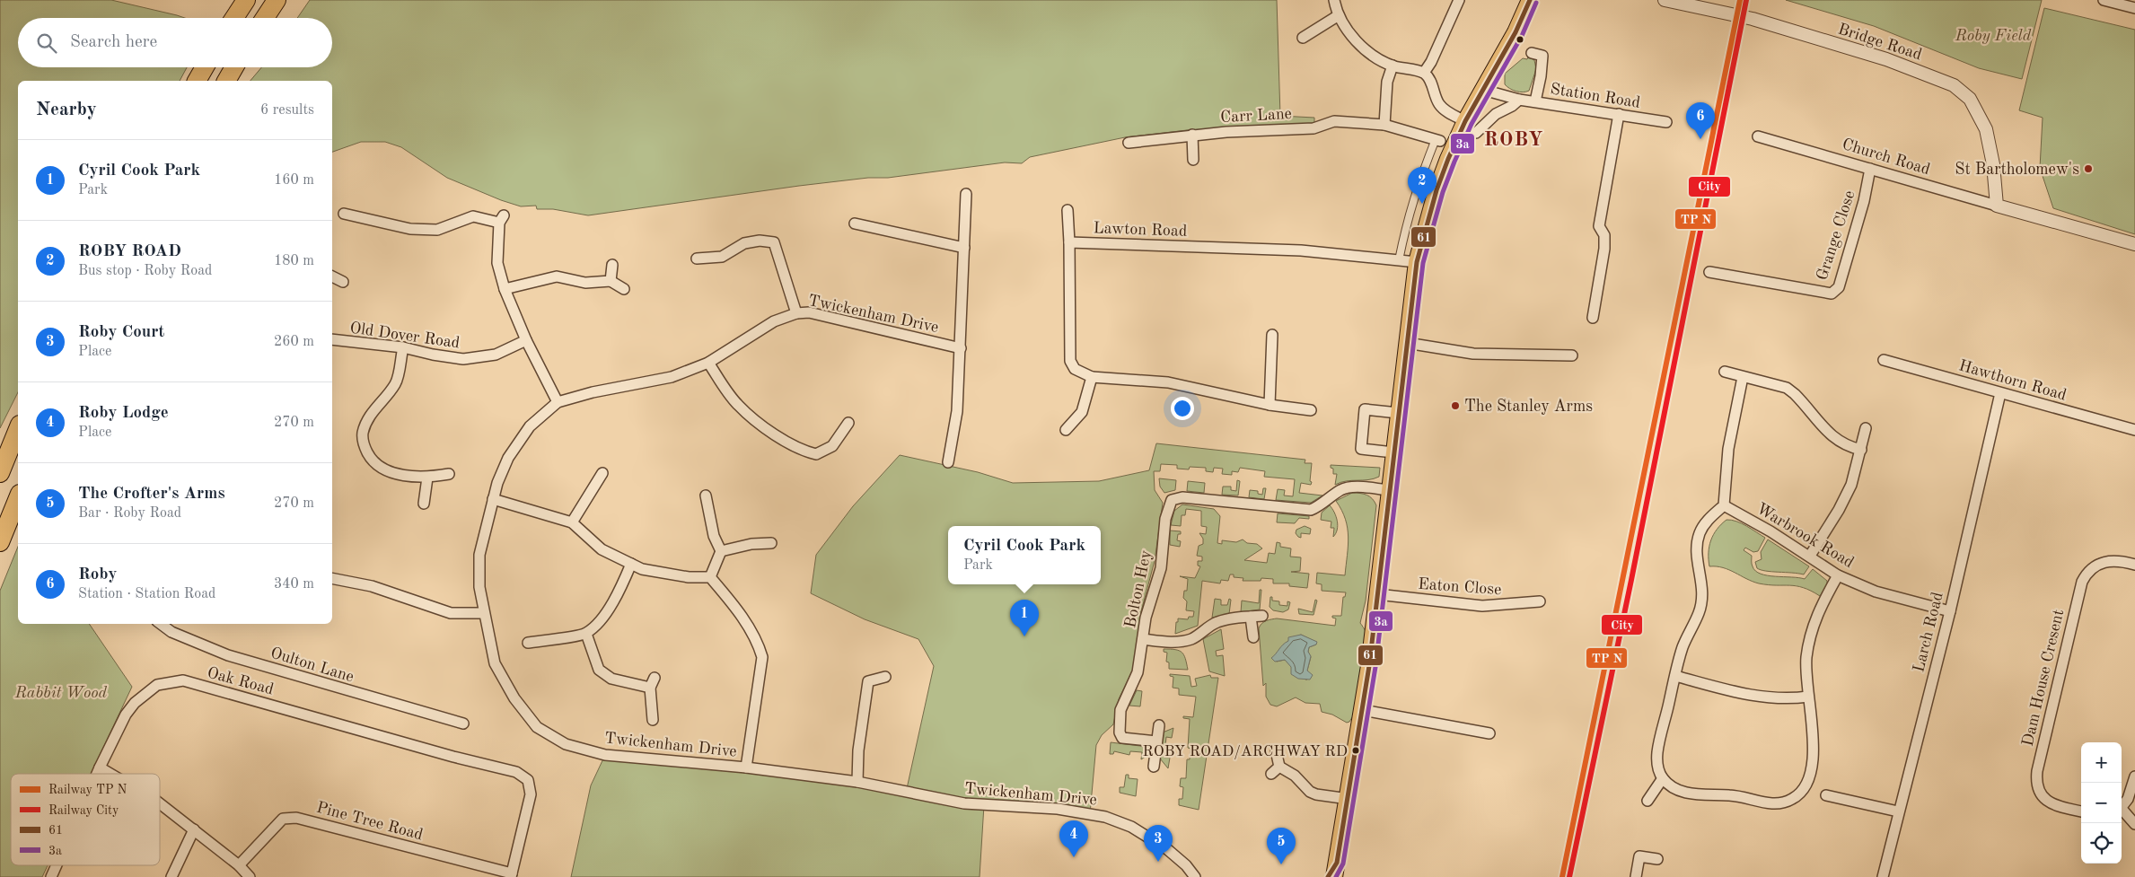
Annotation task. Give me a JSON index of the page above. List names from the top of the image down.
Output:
{
  "streets": {
    "street": [
      "Bridge Road",
      "Station Road",
      "Carr Lane",
      "Church Road",
      "Lawton Road",
      "Grange Close",
      "Twickenham Drive",
      "Old Dover Road",
      "Hawthorn Road",
      "Warbrook Road",
      "Eaton Close",
      "Bolton Hey",
      "Larch Road",
      "Oulton Lane",
      "Dam House Cresent",
      "Oak Road",
      "Pine Tree Road"
    ]
  },
  "crossings": [
    ["Bridge Road", "Church Road"],
    ["Church Road", "Grange Close"],
    ["Hawthorn Road", "Larch Road"],
    ["Warbrook Road", "Larch Road"],
    ["Oak Road", "Pine Tree Road"]
  ],
  "districts": ["ROBY"],
  "parks": ["Roby Field", "Rabbit Wood"],
  "places": ["St Bartholomew's", "The Stanley Arms", "ROBY ROAD/ARCHWAY RD"],
  "lines": ["rail line City", "transit line 61", "transit line 3a"],
  "legend": [
    "Railway TP N",
    "Railway City",
    "61",
    "3a"
  ],
  "page": {
    "search": "Search here",
    "heading": ["Nearby", "6 results"],
    "pins": [
      "6",
      "2",
      "1",
      "4",
      "3",
      "5"
    ],
    "list": [
      {
        "mark": "1",
        "name": "Cyril Cook Park",
        "note": "Park",
        "value": "160 m"
      },
      {
        "mark": "2",
        "name": "ROBY ROAD",
        "note": "Bus stop · Roby Road",
        "value": "180 m"
      },
      {
        "mark": "3",
        "name": "Roby Court",
        "note": "Place",
        "value": "260 m"
      },
      {
        "mark": "4",
        "name": "Roby Lodge",
        "note": "Place",
        "value": "270 m"
      },
      {
        "mark": "5",
        "name": "The Crofter's Arms",
        "note": "Bar · Roby Road",
        "value": "270 m"
      },
      {
        "mark": "6",
        "name": "Roby",
        "note": "Station · Station Road",
        "value": "340 m"
      }
    ],
    "popup": ["Cyril Cook Park", "Park"],
    "map_buttons": ["+", "−"]
  }
}
